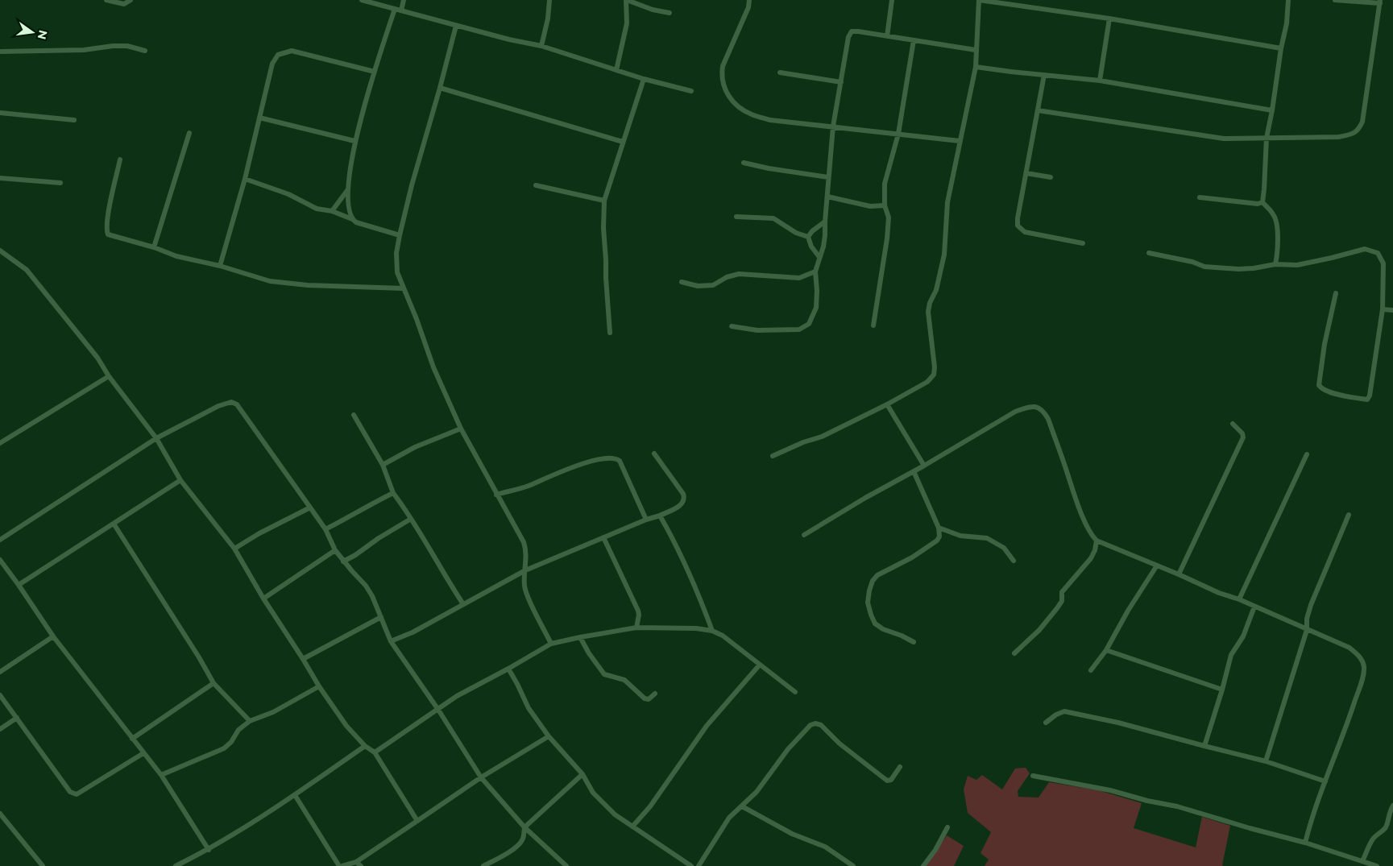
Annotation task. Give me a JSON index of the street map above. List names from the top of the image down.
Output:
{
  "north": "right"
}
